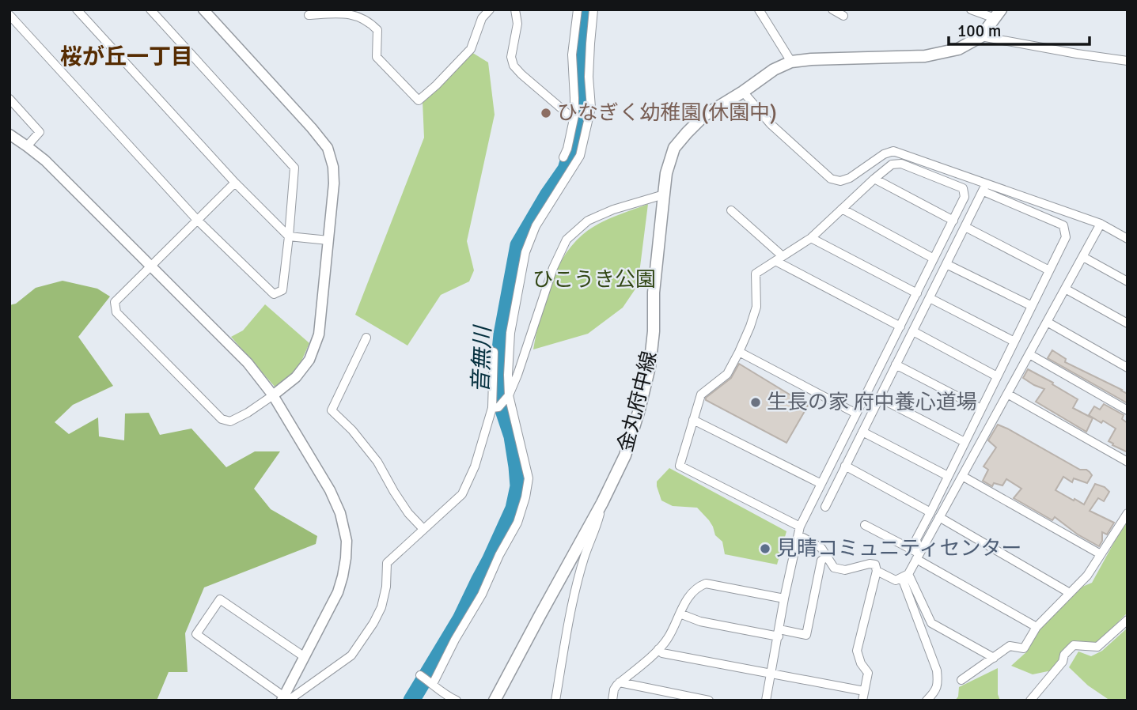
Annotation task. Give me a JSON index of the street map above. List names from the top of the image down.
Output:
{
  "streets": {
    "main road": ["金丸府中線"]
  },
  "districts": ["桜が丘一丁目"],
  "water": ["音無川"],
  "parks": ["ひこうき公園"],
  "places": ["ひなぎく幼稚園(休園中)", "生長の家 府中養心道場", "見晴コミュニティセンター"],
  "scale_bar": "100 m"
}
